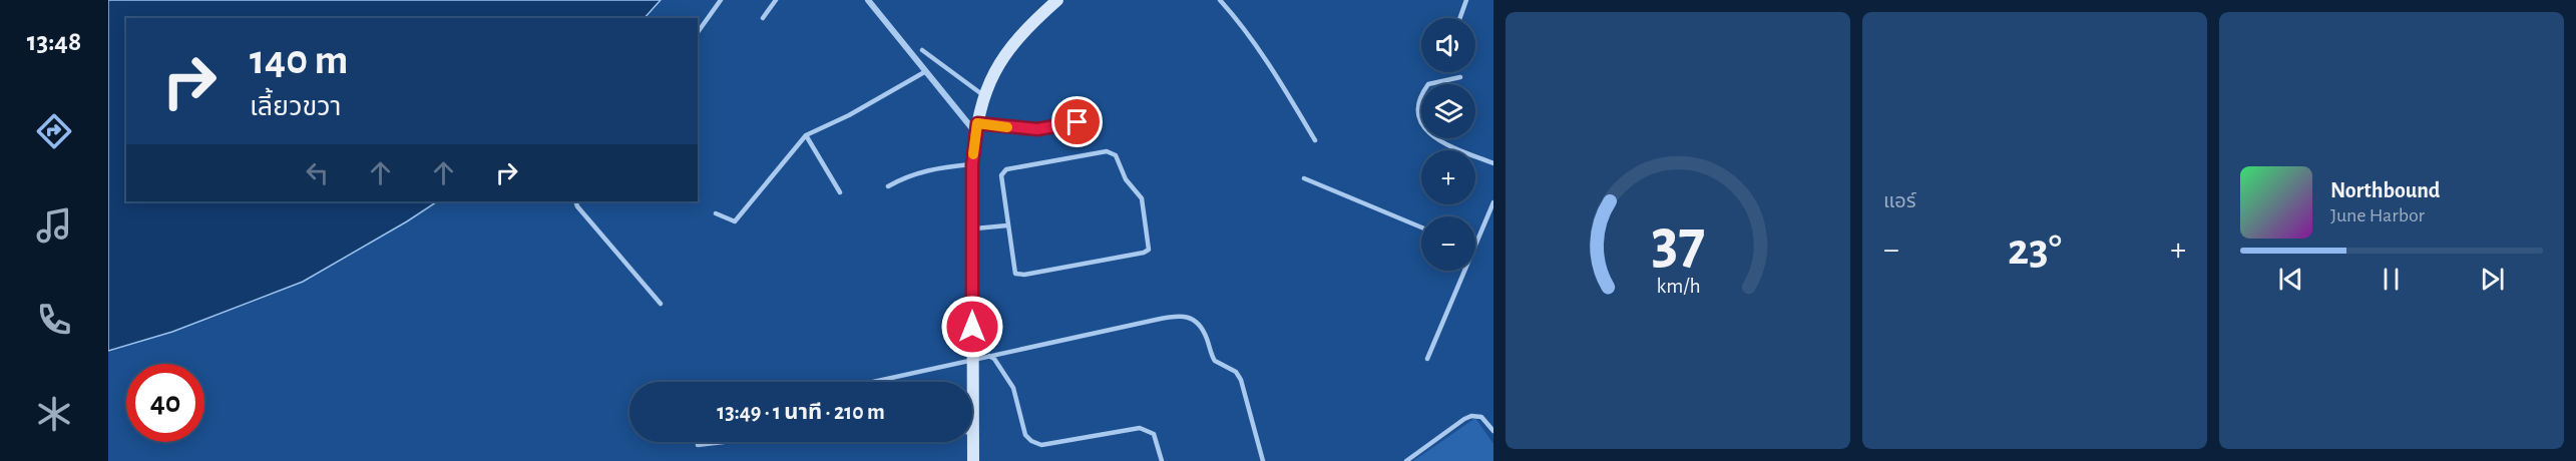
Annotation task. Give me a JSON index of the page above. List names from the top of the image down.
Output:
{
  "page": {
    "tabs": "13:48",
    "tile": "แอร์",
    "map_buttons": ["+", "−"],
    "turn": ["140 m", "เลี้ยวขวา"],
    "song": ["Northbound", "June Harbor"],
    "heat": ["−", "23°", "+"],
    "limit": "40",
    "trip": "13:49 · 1 นาที · 210 m",
    "gauge": ["37", "km/h"]
  }
}
